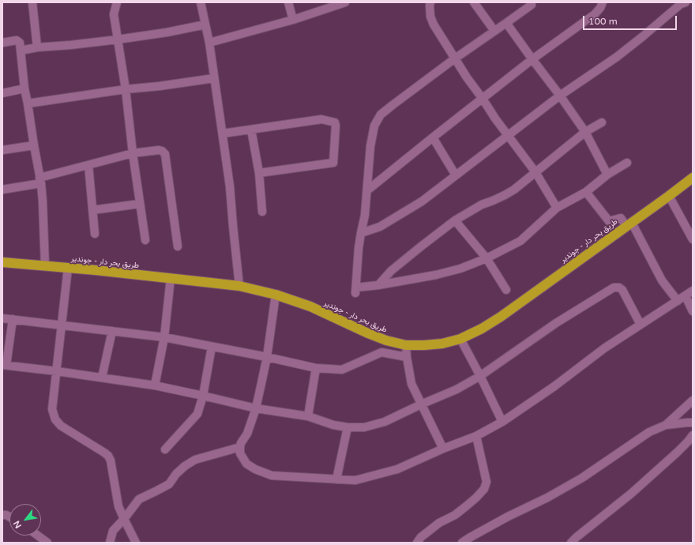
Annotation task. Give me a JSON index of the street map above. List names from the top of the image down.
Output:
{
  "streets": {
    "highway": ["طريق بحر دار - جوندير"]
  },
  "scale_bar": "100 m",
  "north": "bottom left"
}
